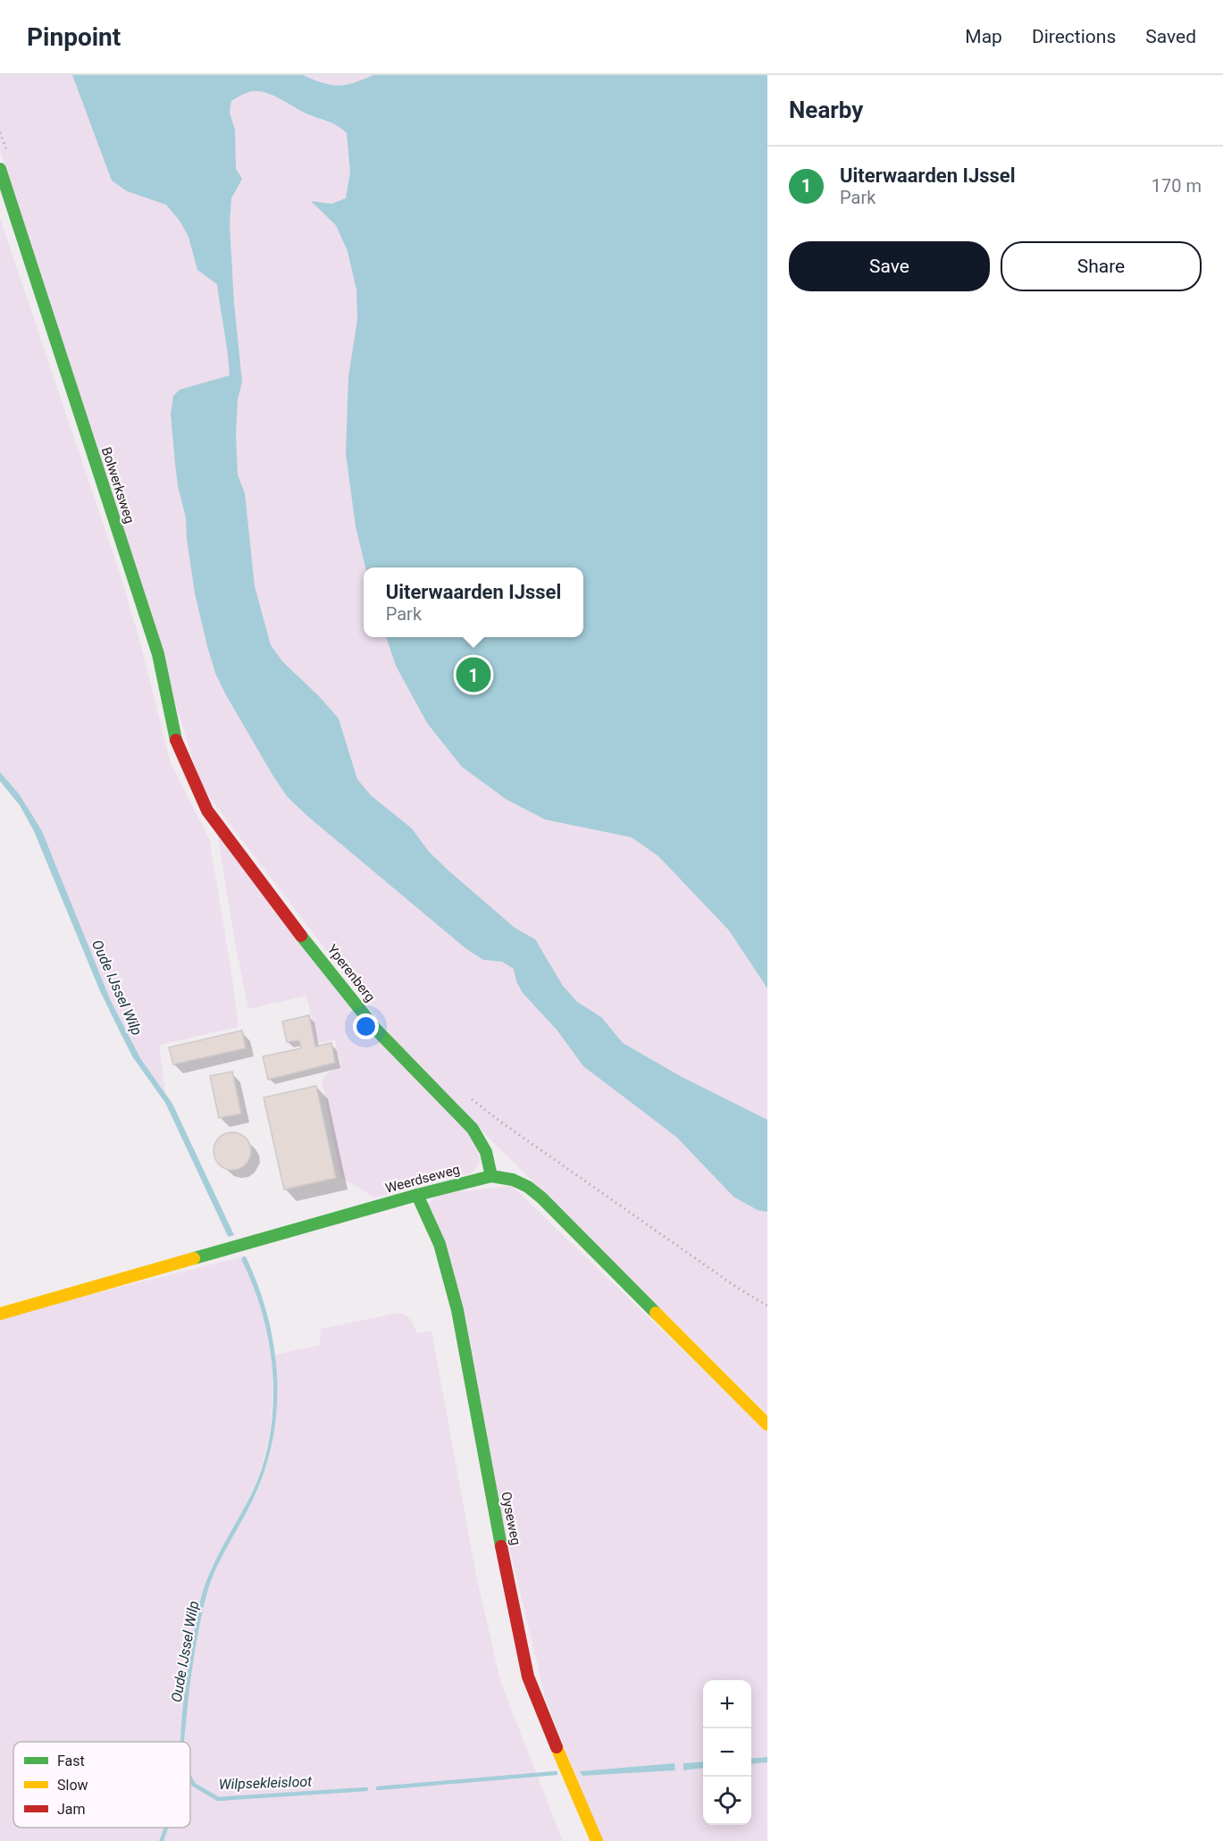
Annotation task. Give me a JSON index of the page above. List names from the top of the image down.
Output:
{
  "streets": {
    "street": [
      "Bolwerksweg",
      "Yperenberg",
      "Weerdseweg",
      "Oyseweg"
    ]
  },
  "crossings": [
    ["Bolwerksweg", "Yperenberg"],
    ["Yperenberg", "Weerdseweg"],
    ["Weerdseweg", "Oyseweg"]
  ],
  "water": ["Oude IJssel Wilp", "Wilpsekleisloot"],
  "legend": ["Fast", "Slow", "Jam"],
  "page": {
    "header": "Pinpoint",
    "nav": ["Map", "Directions", "Saved"],
    "heading": "Nearby",
    "list": [
      {
        "mark": "1",
        "name": "Uiterwaarden IJssel",
        "note": "Park",
        "value": "170 m"
      }
    ],
    "buttons": ["Save", "Share"],
    "popup": ["Uiterwaarden IJssel", "Park"],
    "pins": "1",
    "map_buttons": ["+", "−"]
  }
}
